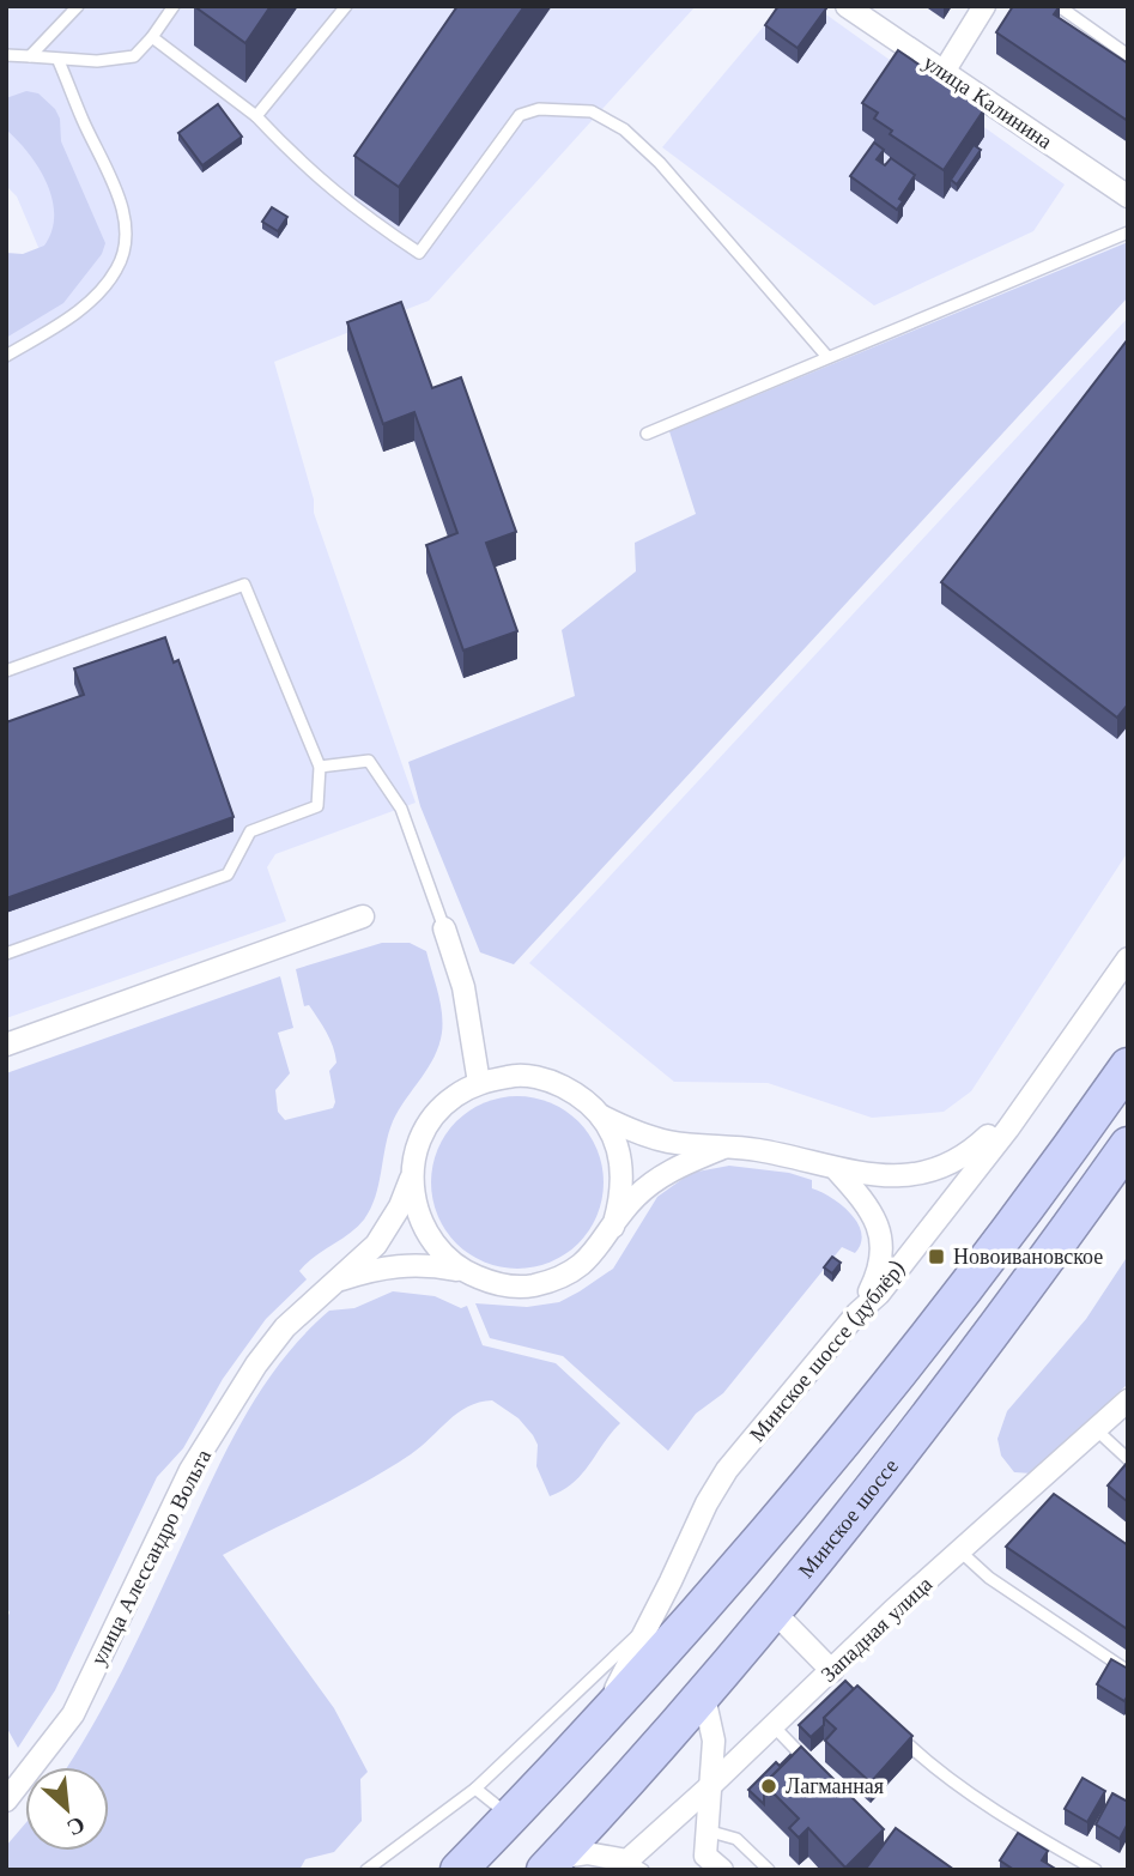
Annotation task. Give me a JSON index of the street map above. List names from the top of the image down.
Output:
{
  "streets": {
    "highway": ["Минское шоссе"],
    "street": [
      "улица Калинина",
      "Минское шоссе (дублёр)",
      "улица Алессандро Вольта",
      "Западная улица"
    ]
  },
  "places": {
    "transit": ["Новоивановское"],
    "other": ["Лагманная"]
  },
  "north": "bottom right"
}
